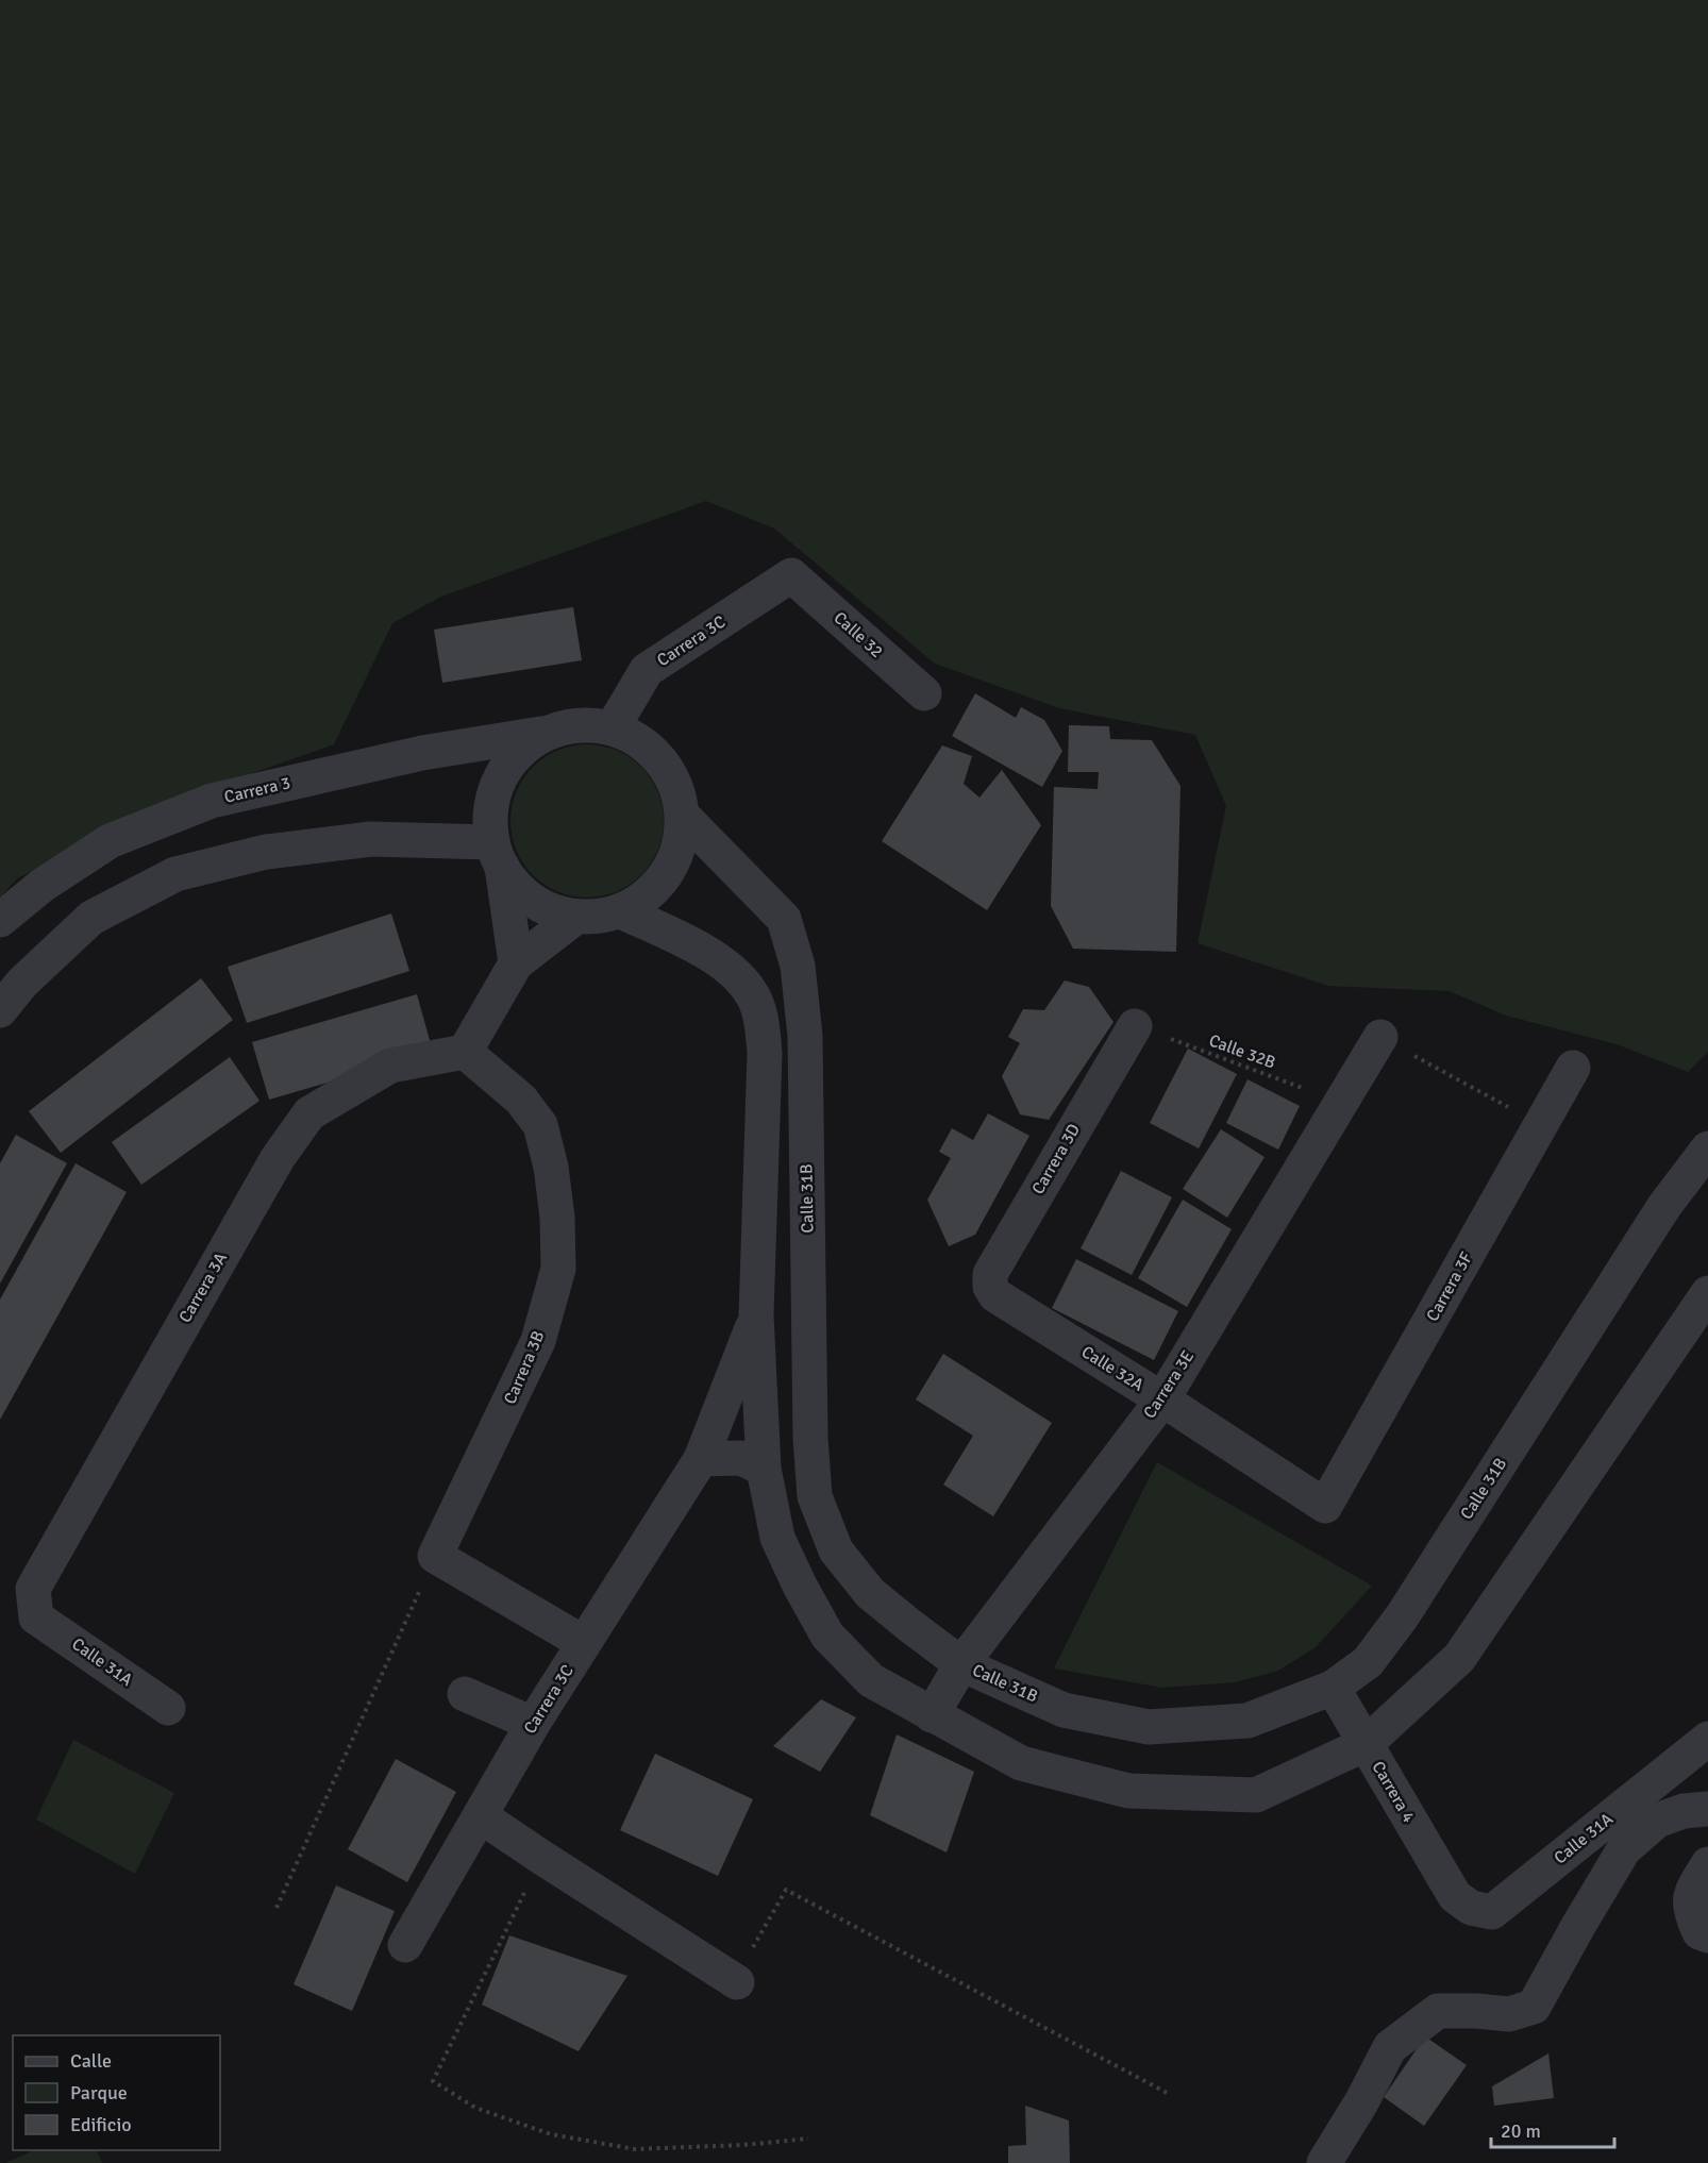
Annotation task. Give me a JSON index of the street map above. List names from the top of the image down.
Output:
{
  "streets": {
    "street": [
      "Calle 32",
      "Carrera 3C",
      "Carrera 3",
      "Carrera 3D",
      "Calle 31B",
      "Carrera 3F",
      "Carrera 3A",
      "Carrera 3B",
      "Calle 32A",
      "Carrera 3E",
      "Calle 31A",
      "Carrera 4"
    ],
    "path": ["Calle 32B"]
  },
  "crossings": [
    ["Calle 32", "Carrera 3C"],
    ["Carrera 3C", "Carrera 3"],
    ["Carrera 3C", "Calle 31B"],
    ["Carrera 3", "Calle 31B"],
    ["Calle 32B", "Carrera 3D"],
    ["Calle 32B", "Carrera 3E"],
    ["Carrera 3D", "Calle 32A"],
    ["Calle 31B", "Carrera 3E"],
    ["Calle 31B", "Carrera 4"],
    ["Carrera 3F", "Calle 32A"],
    ["Carrera 3A", "Carrera 3B"],
    ["Carrera 3A", "Calle 31A"],
    ["Calle 32A", "Carrera 3E"],
    ["Calle 31A", "Carrera 4"]
  ],
  "legend": ["Calle", "Parque", "Edificio"],
  "scale_bar": "20 m"
}
